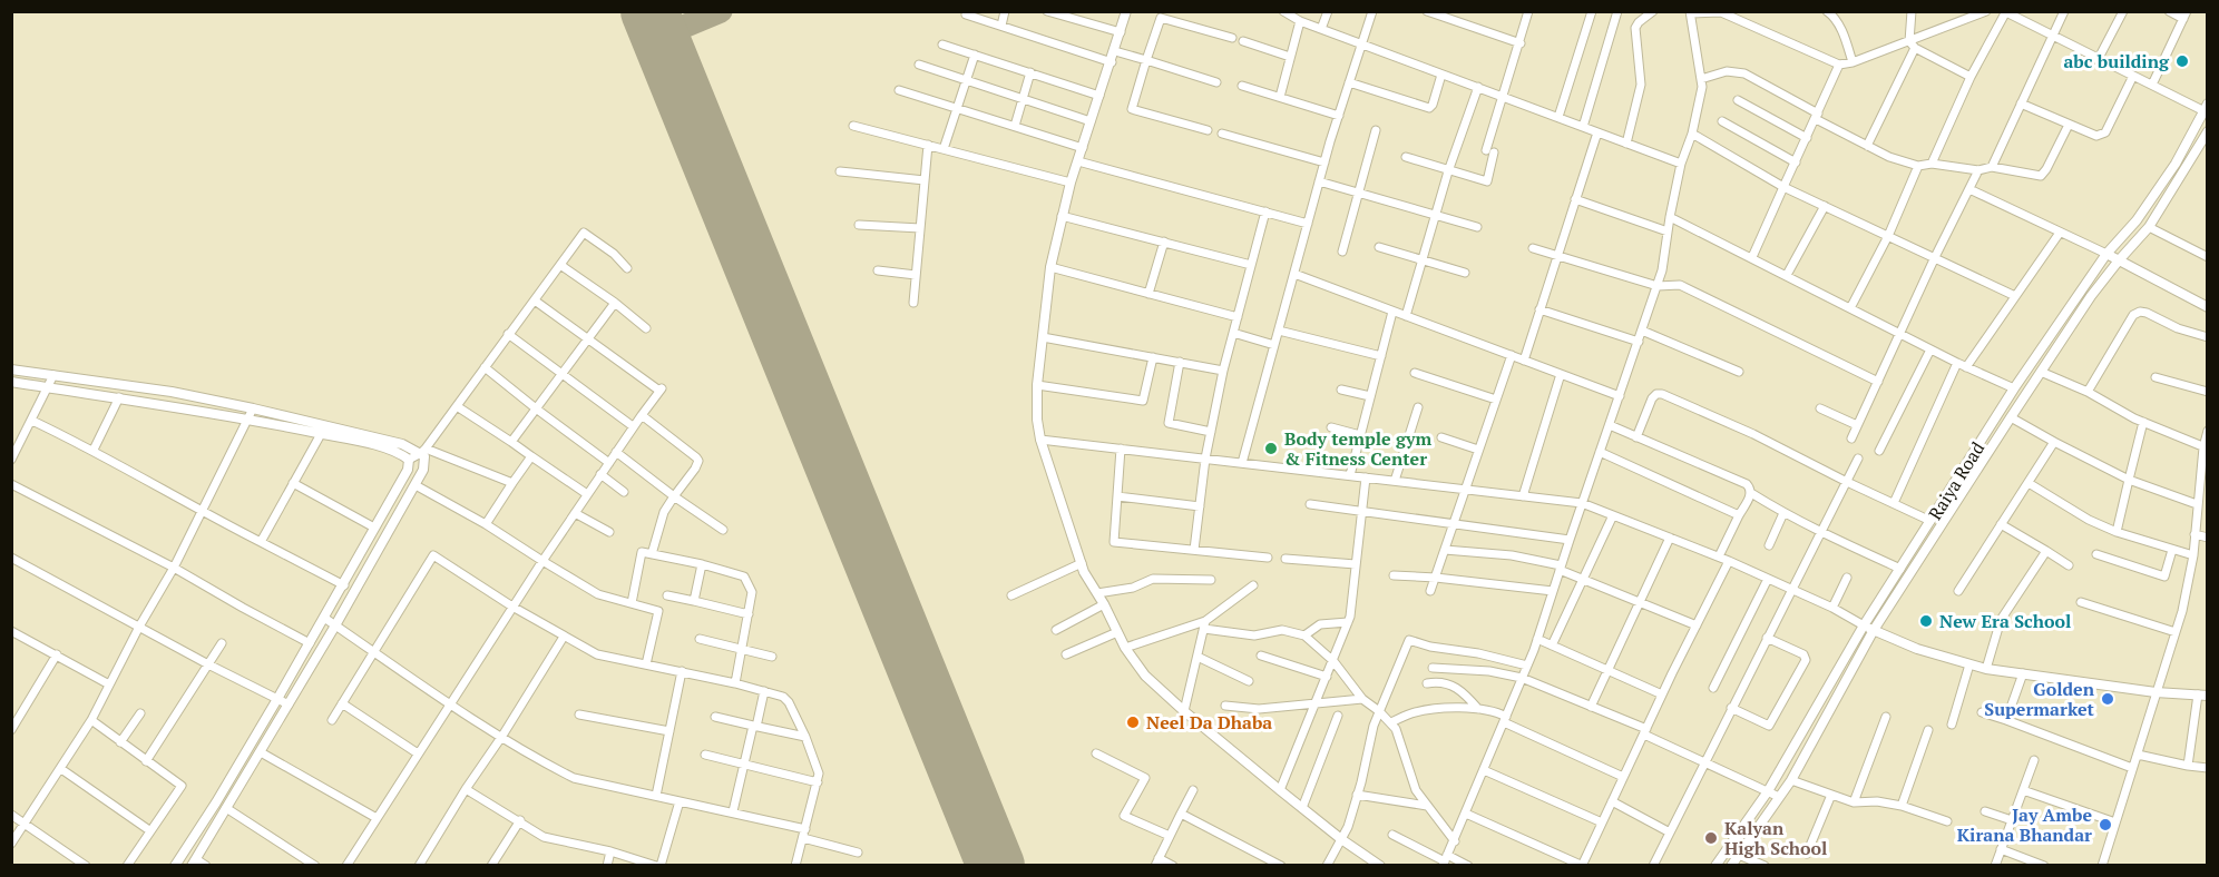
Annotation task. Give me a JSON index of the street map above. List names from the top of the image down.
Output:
{
  "streets": {
    "street": ["Raiya Road"]
  },
  "places": [
    "abc building",
    "Body temple gym & Fitness Center",
    "New Era School",
    "Golden Supermarket",
    "Neel Da Dhaba",
    "Jay Ambe Kirana Bhandar",
    "Kalyan High School"
  ]
}
